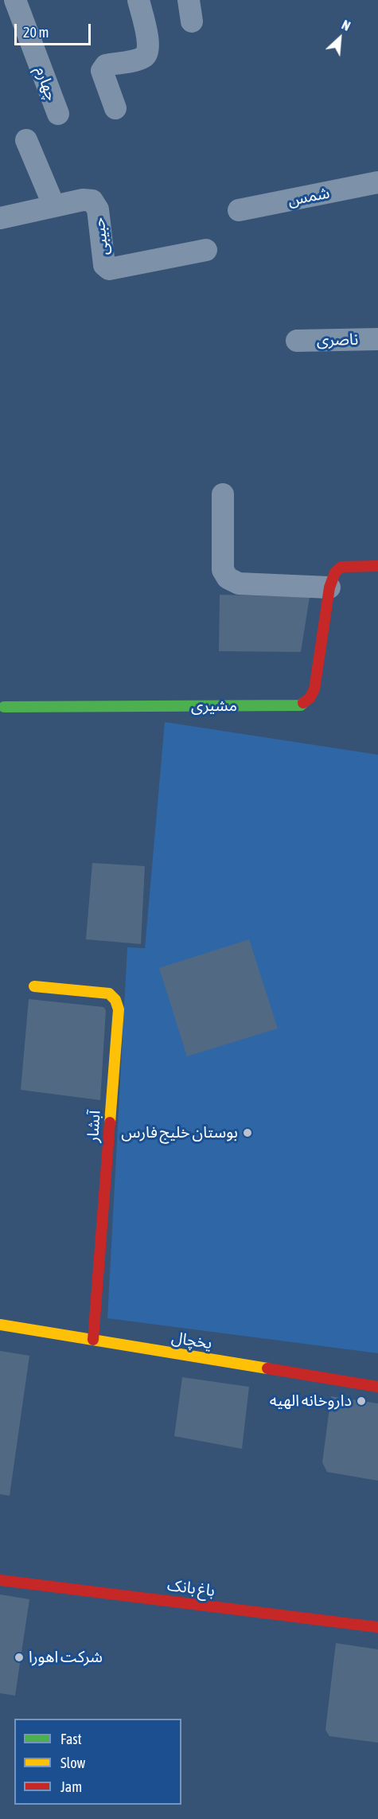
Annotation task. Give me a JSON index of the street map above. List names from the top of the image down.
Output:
{
  "streets": {
    "street": [
      "چهارم",
      "شمس",
      "حبیبی",
      "ناصری",
      "مشیری",
      "آبشار",
      "یخچال",
      "باغ بانک"
    ]
  },
  "crossings": [
    ["آبشار", "یخچال"]
  ],
  "places": ["بوستان خلیج فارس", "داروخانه الهیه", "شرکت اهورا"],
  "legend": ["Fast", "Slow", "Jam"],
  "scale_bar": "20 m",
  "north": "top right"
}
